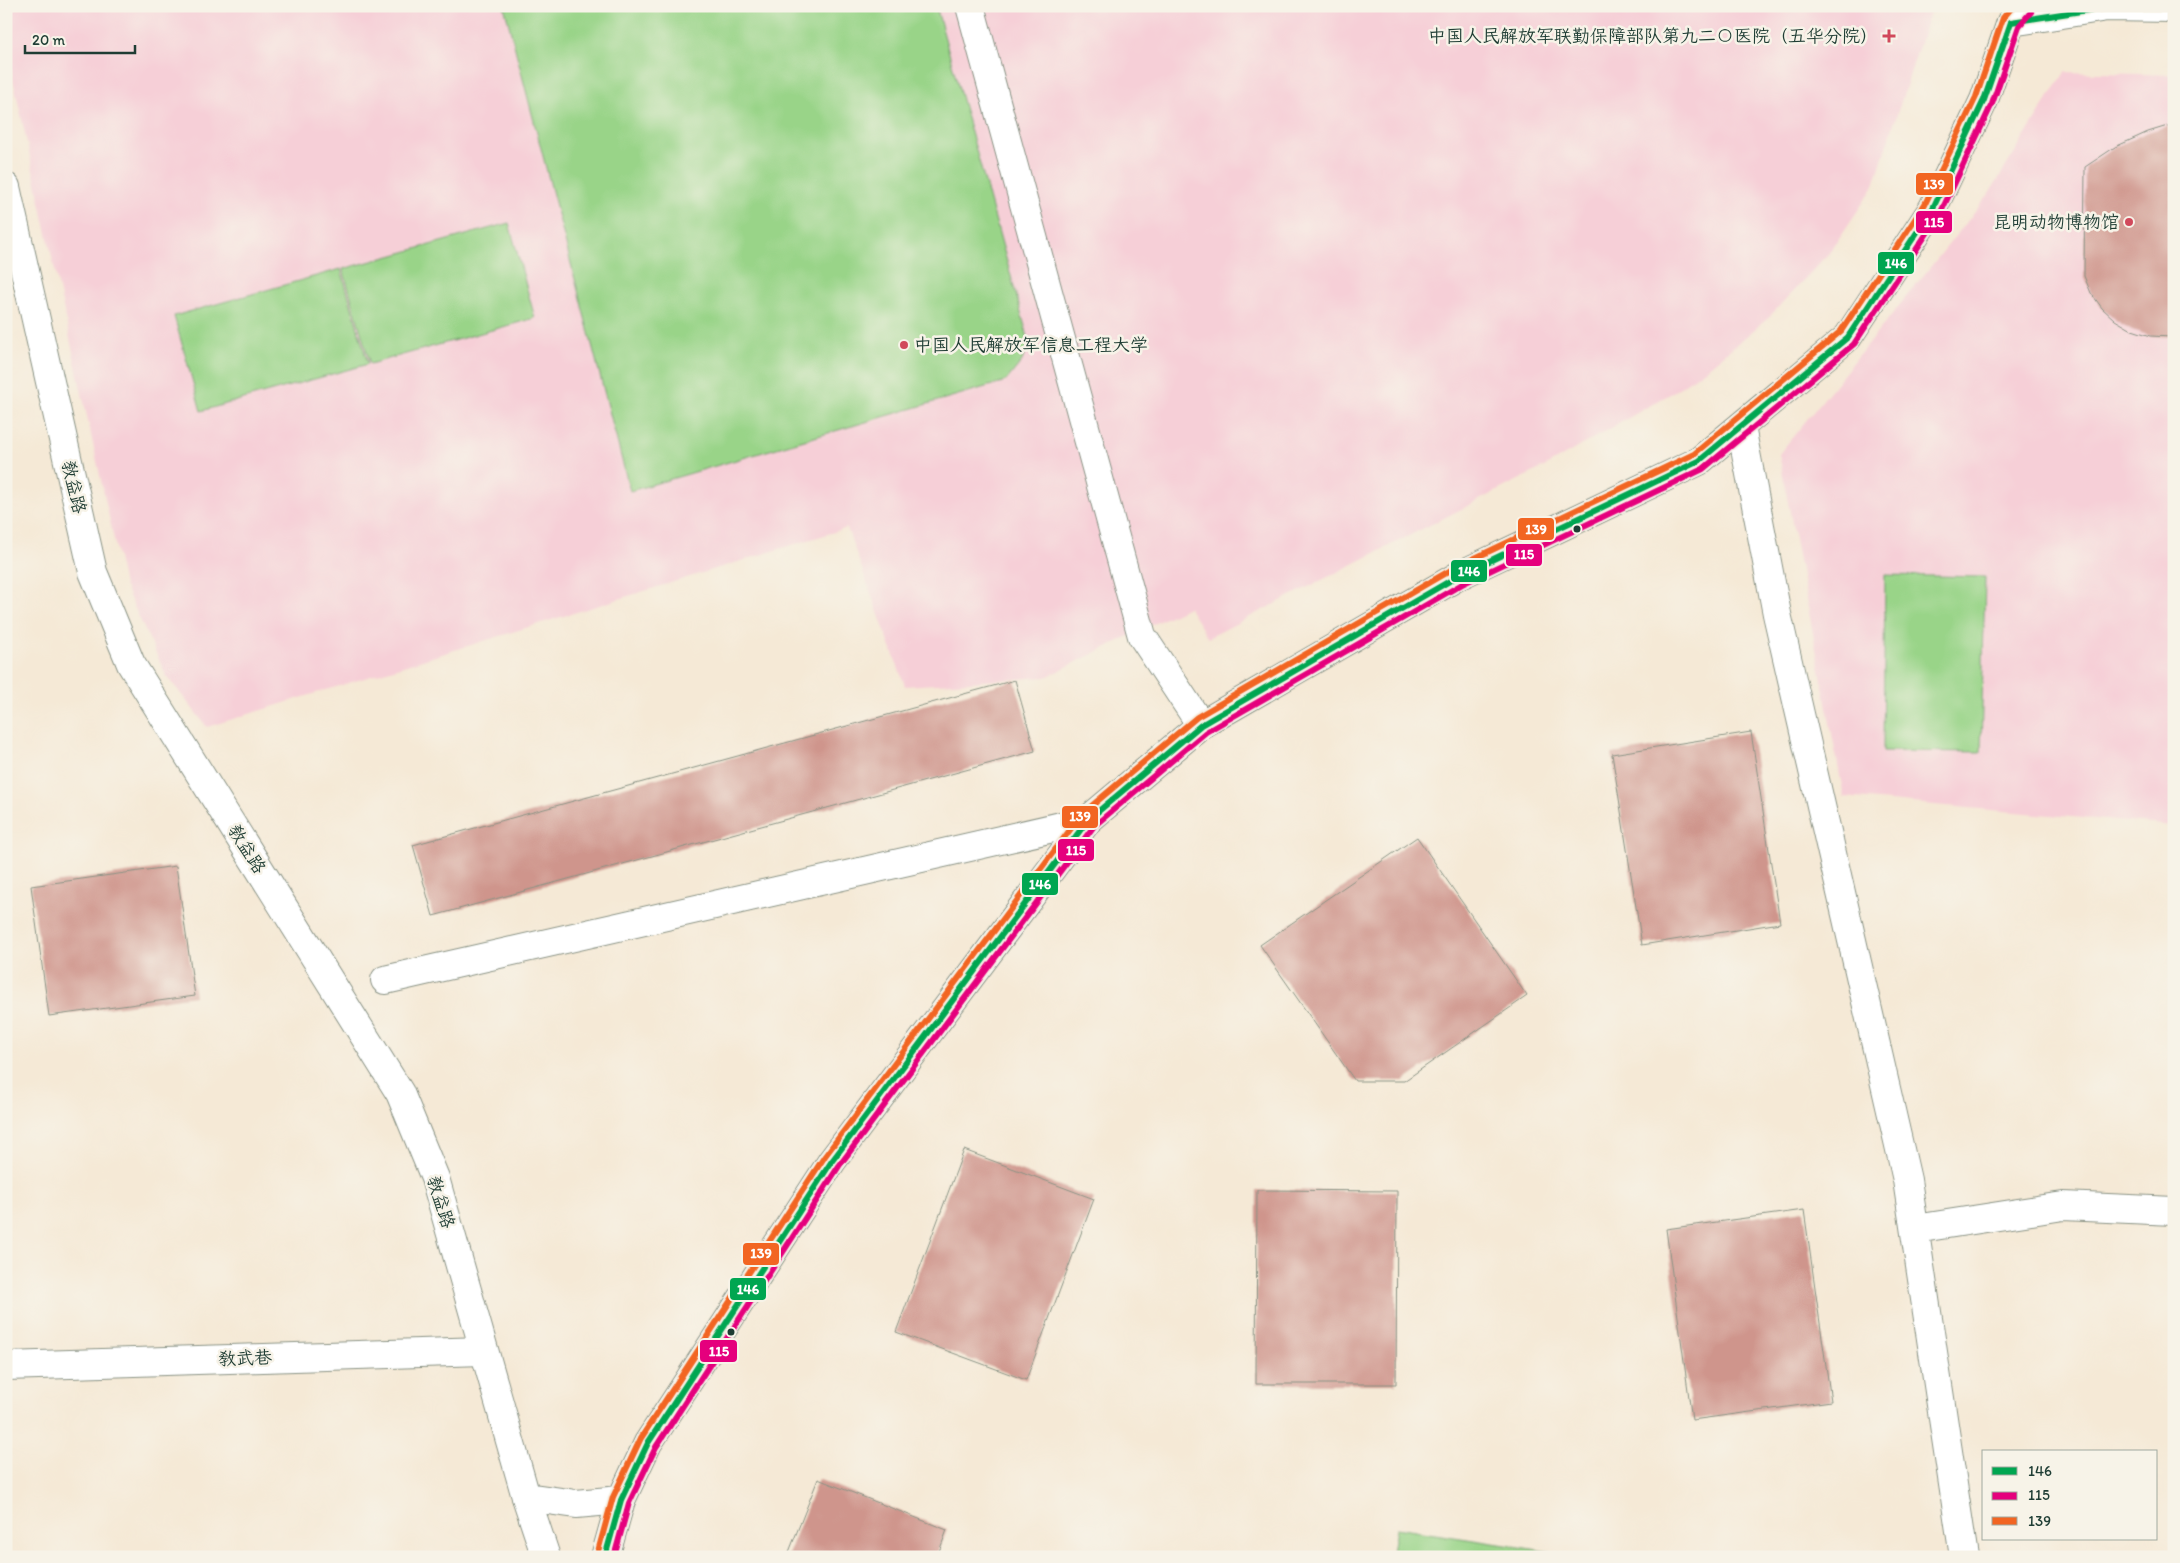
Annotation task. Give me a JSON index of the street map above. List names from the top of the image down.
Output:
{
  "streets": {
    "street": ["教益路", "教武巷"]
  },
  "crossings": [
    ["教益路", "教武巷"]
  ],
  "places": {
    "health": ["中国人民解放军联勤保障部队第九二〇医院（五华分院）"],
    "other": ["昆明动物博物馆", "中国人民解放军信息工程大学"]
  },
  "lines": ["transit line 139", "transit line 146", "transit line 115"],
  "legend": ["146", "115", "139"],
  "scale_bar": "20 m"
}
